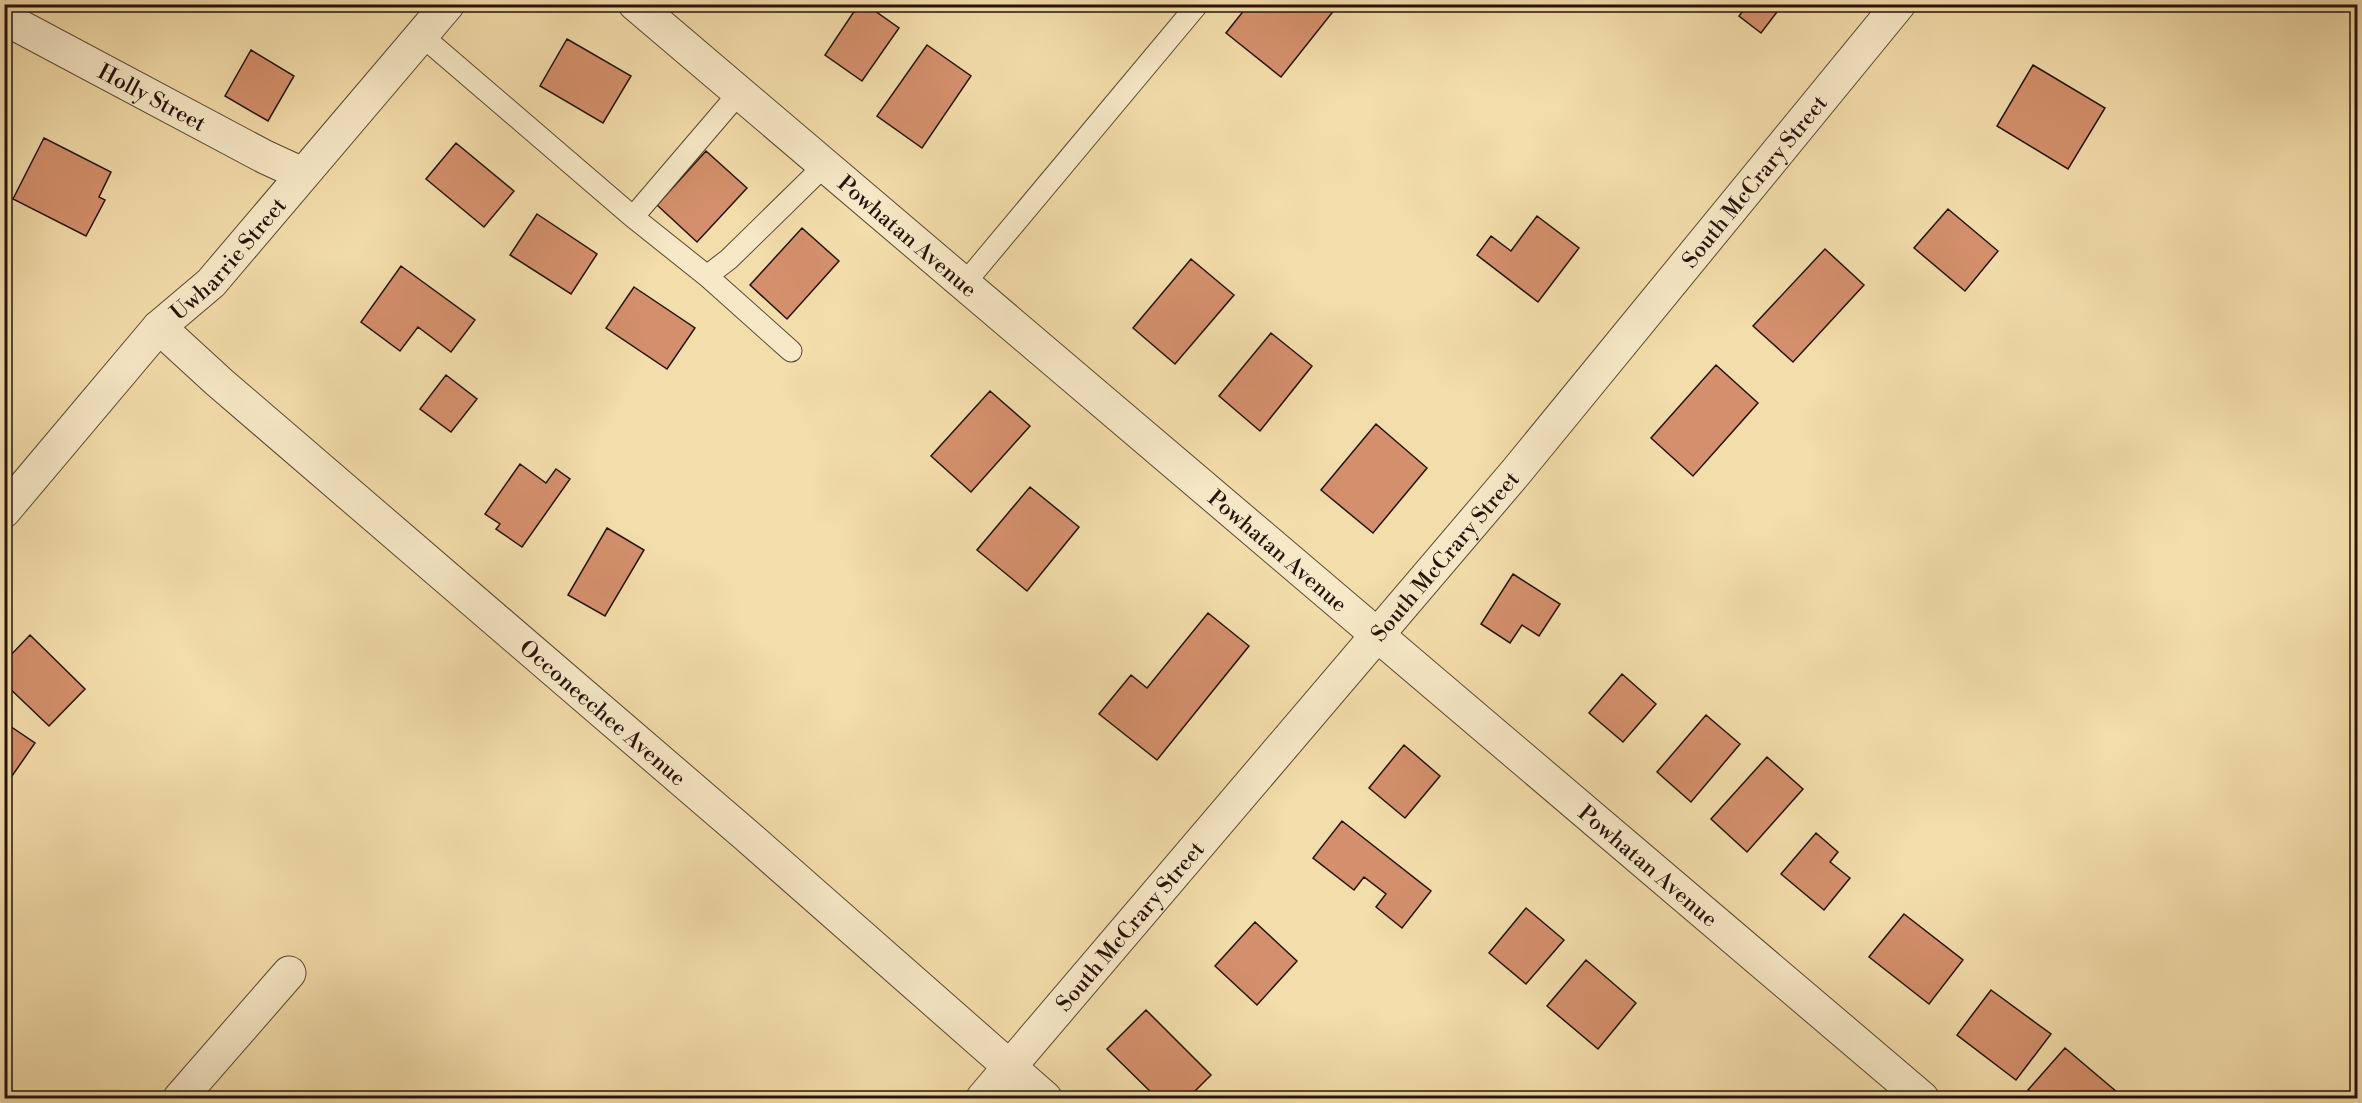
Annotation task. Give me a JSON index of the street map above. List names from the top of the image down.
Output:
{
  "streets": {
    "street": [
      "Holly Street",
      "South McCrary Street",
      "Powhatan Avenue",
      "Uwharrie Street",
      "Occoneechee Avenue"
    ]
  },
  "crossings": [
    ["Holly Street", "Uwharrie Street"],
    ["South McCrary Street", "Powhatan Avenue"],
    ["South McCrary Street", "Occoneechee Avenue"],
    ["Uwharrie Street", "Occoneechee Avenue"]
  ]
}
